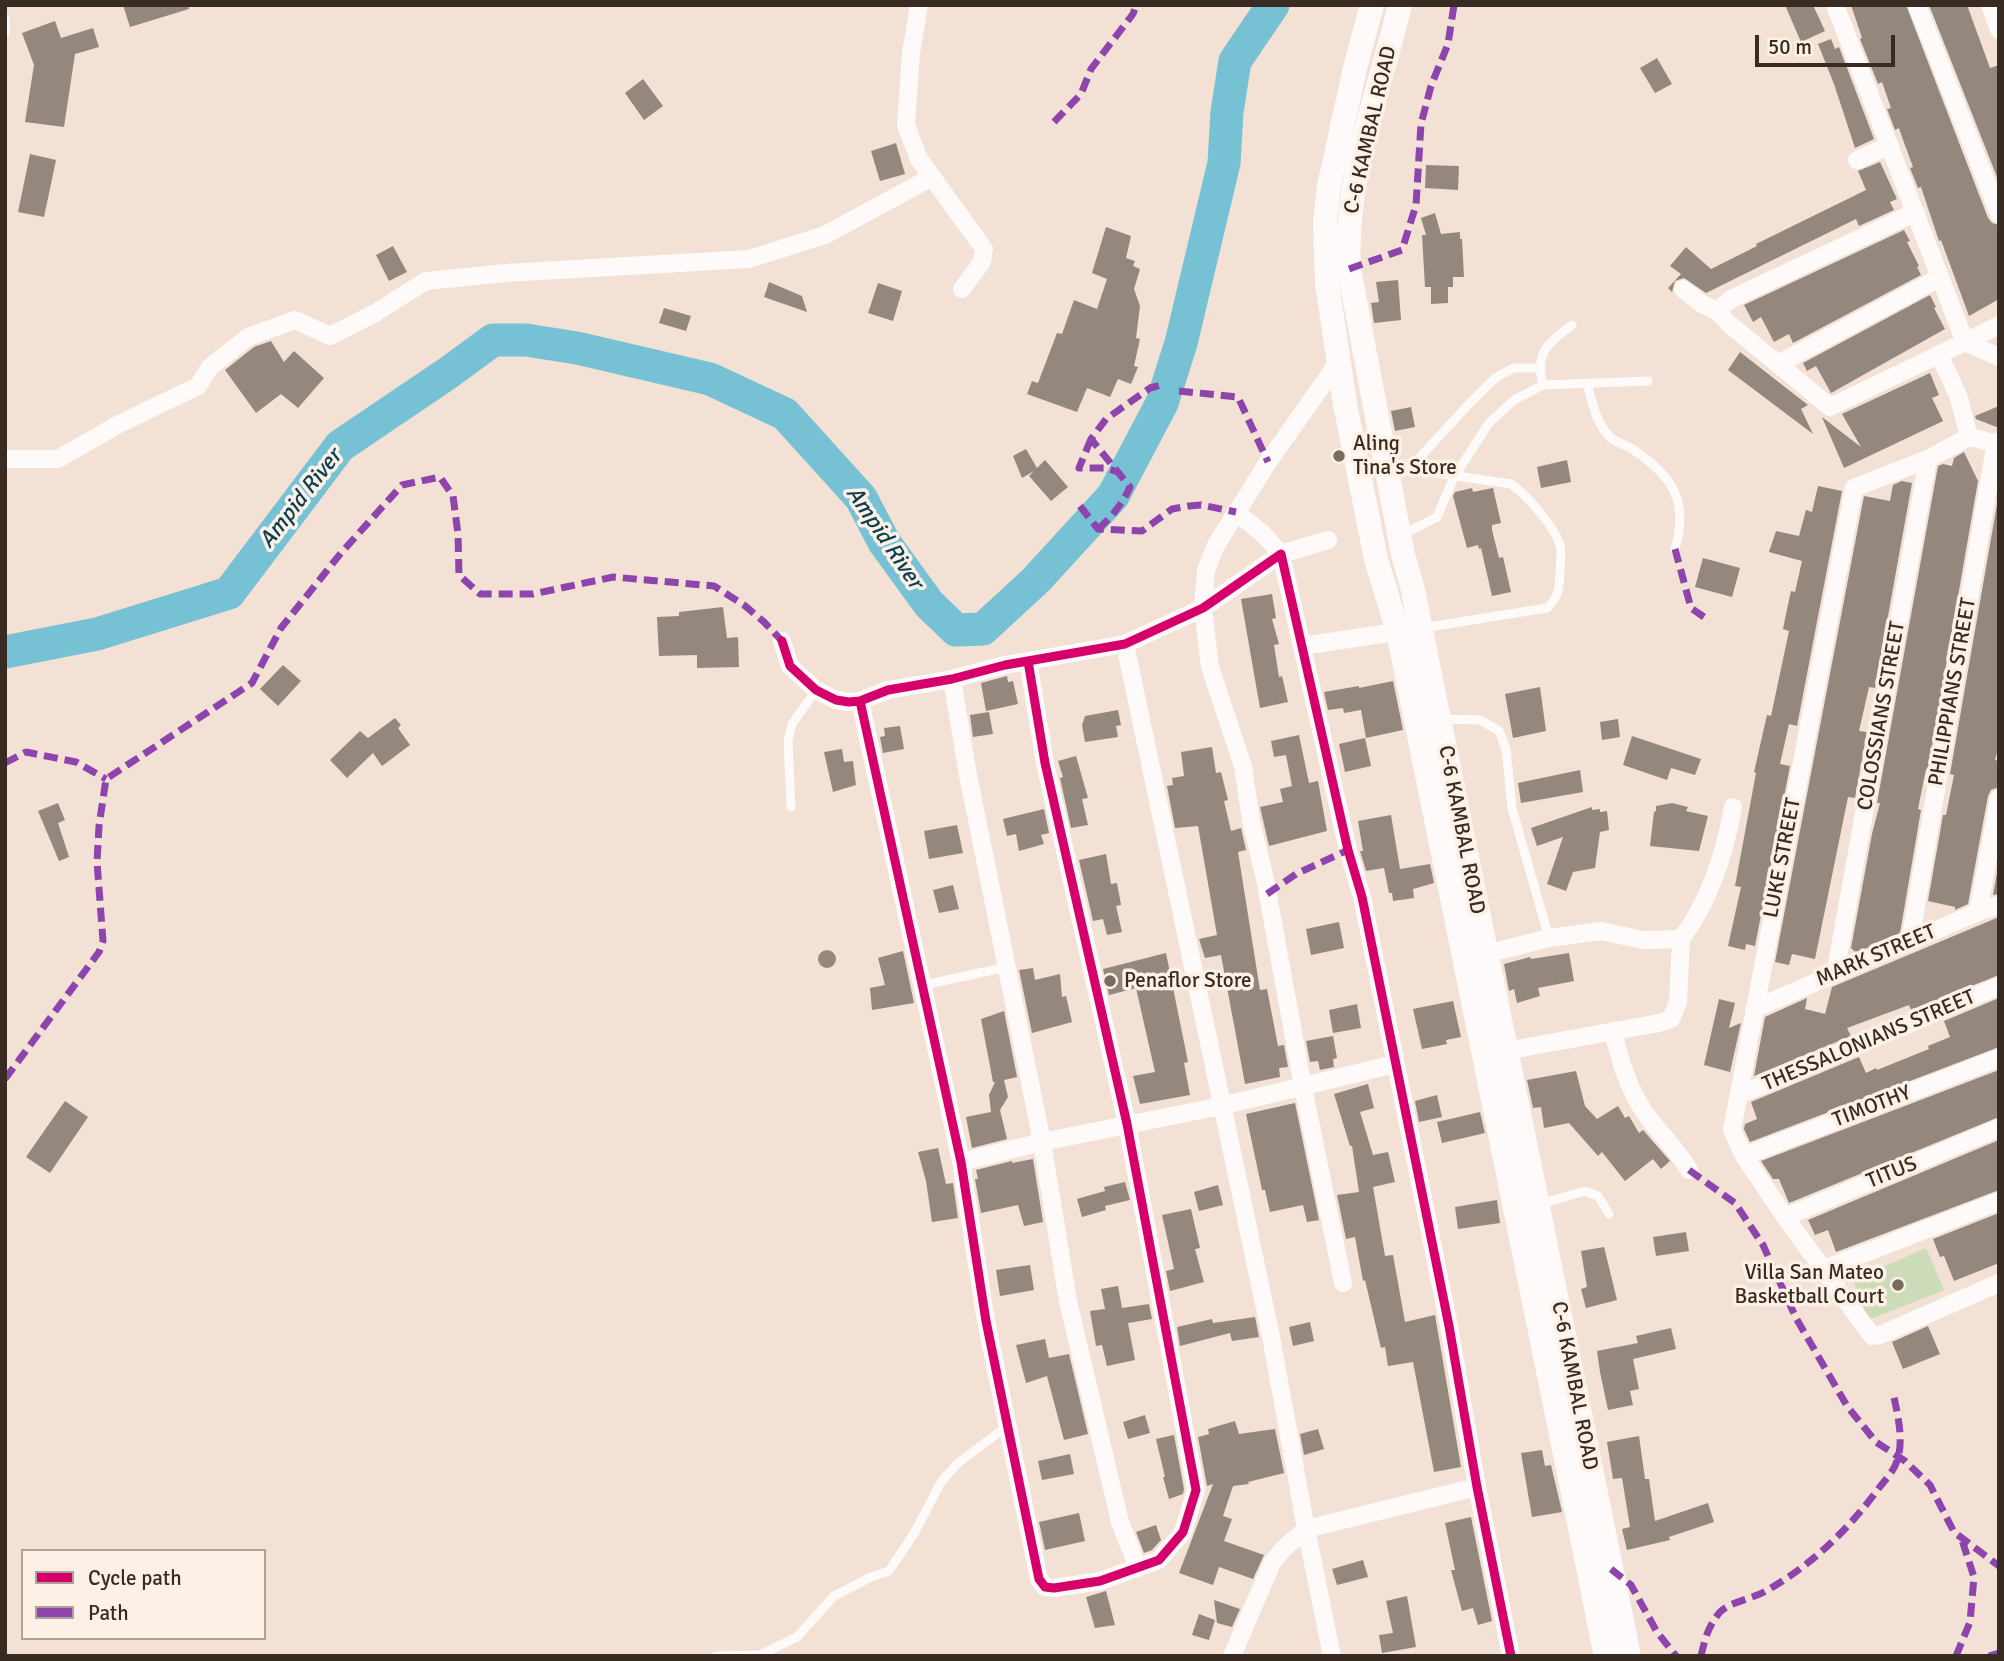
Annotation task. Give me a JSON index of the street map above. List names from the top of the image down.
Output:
{
  "streets": {
    "main road": ["C-6 KAMBAL ROAD"],
    "street": [
      "PHILIPPIANS STREET",
      "COLOSSIANS STREET",
      "LUKE STREET",
      "MARK STREET",
      "THESSALONIANS STREET",
      "TIMOTHY",
      "TITUS"
    ]
  },
  "crossings": [
    ["PHILIPPIANS STREET", "MARK STREET"],
    ["COLOSSIANS STREET", "LUKE STREET"],
    ["COLOSSIANS STREET", "MARK STREET"],
    ["LUKE STREET", "MARK STREET"],
    ["LUKE STREET", "THESSALONIANS STREET"],
    ["LUKE STREET", "TIMOTHY"],
    ["LUKE STREET", "TITUS"]
  ],
  "water": ["Ampid River"],
  "places": ["Aling Tina's Store", "Penaflor Store", "Villa San Mateo Basketball Court"],
  "legend": ["Cycle path", "Path"],
  "scale_bar": "50 m"
}
